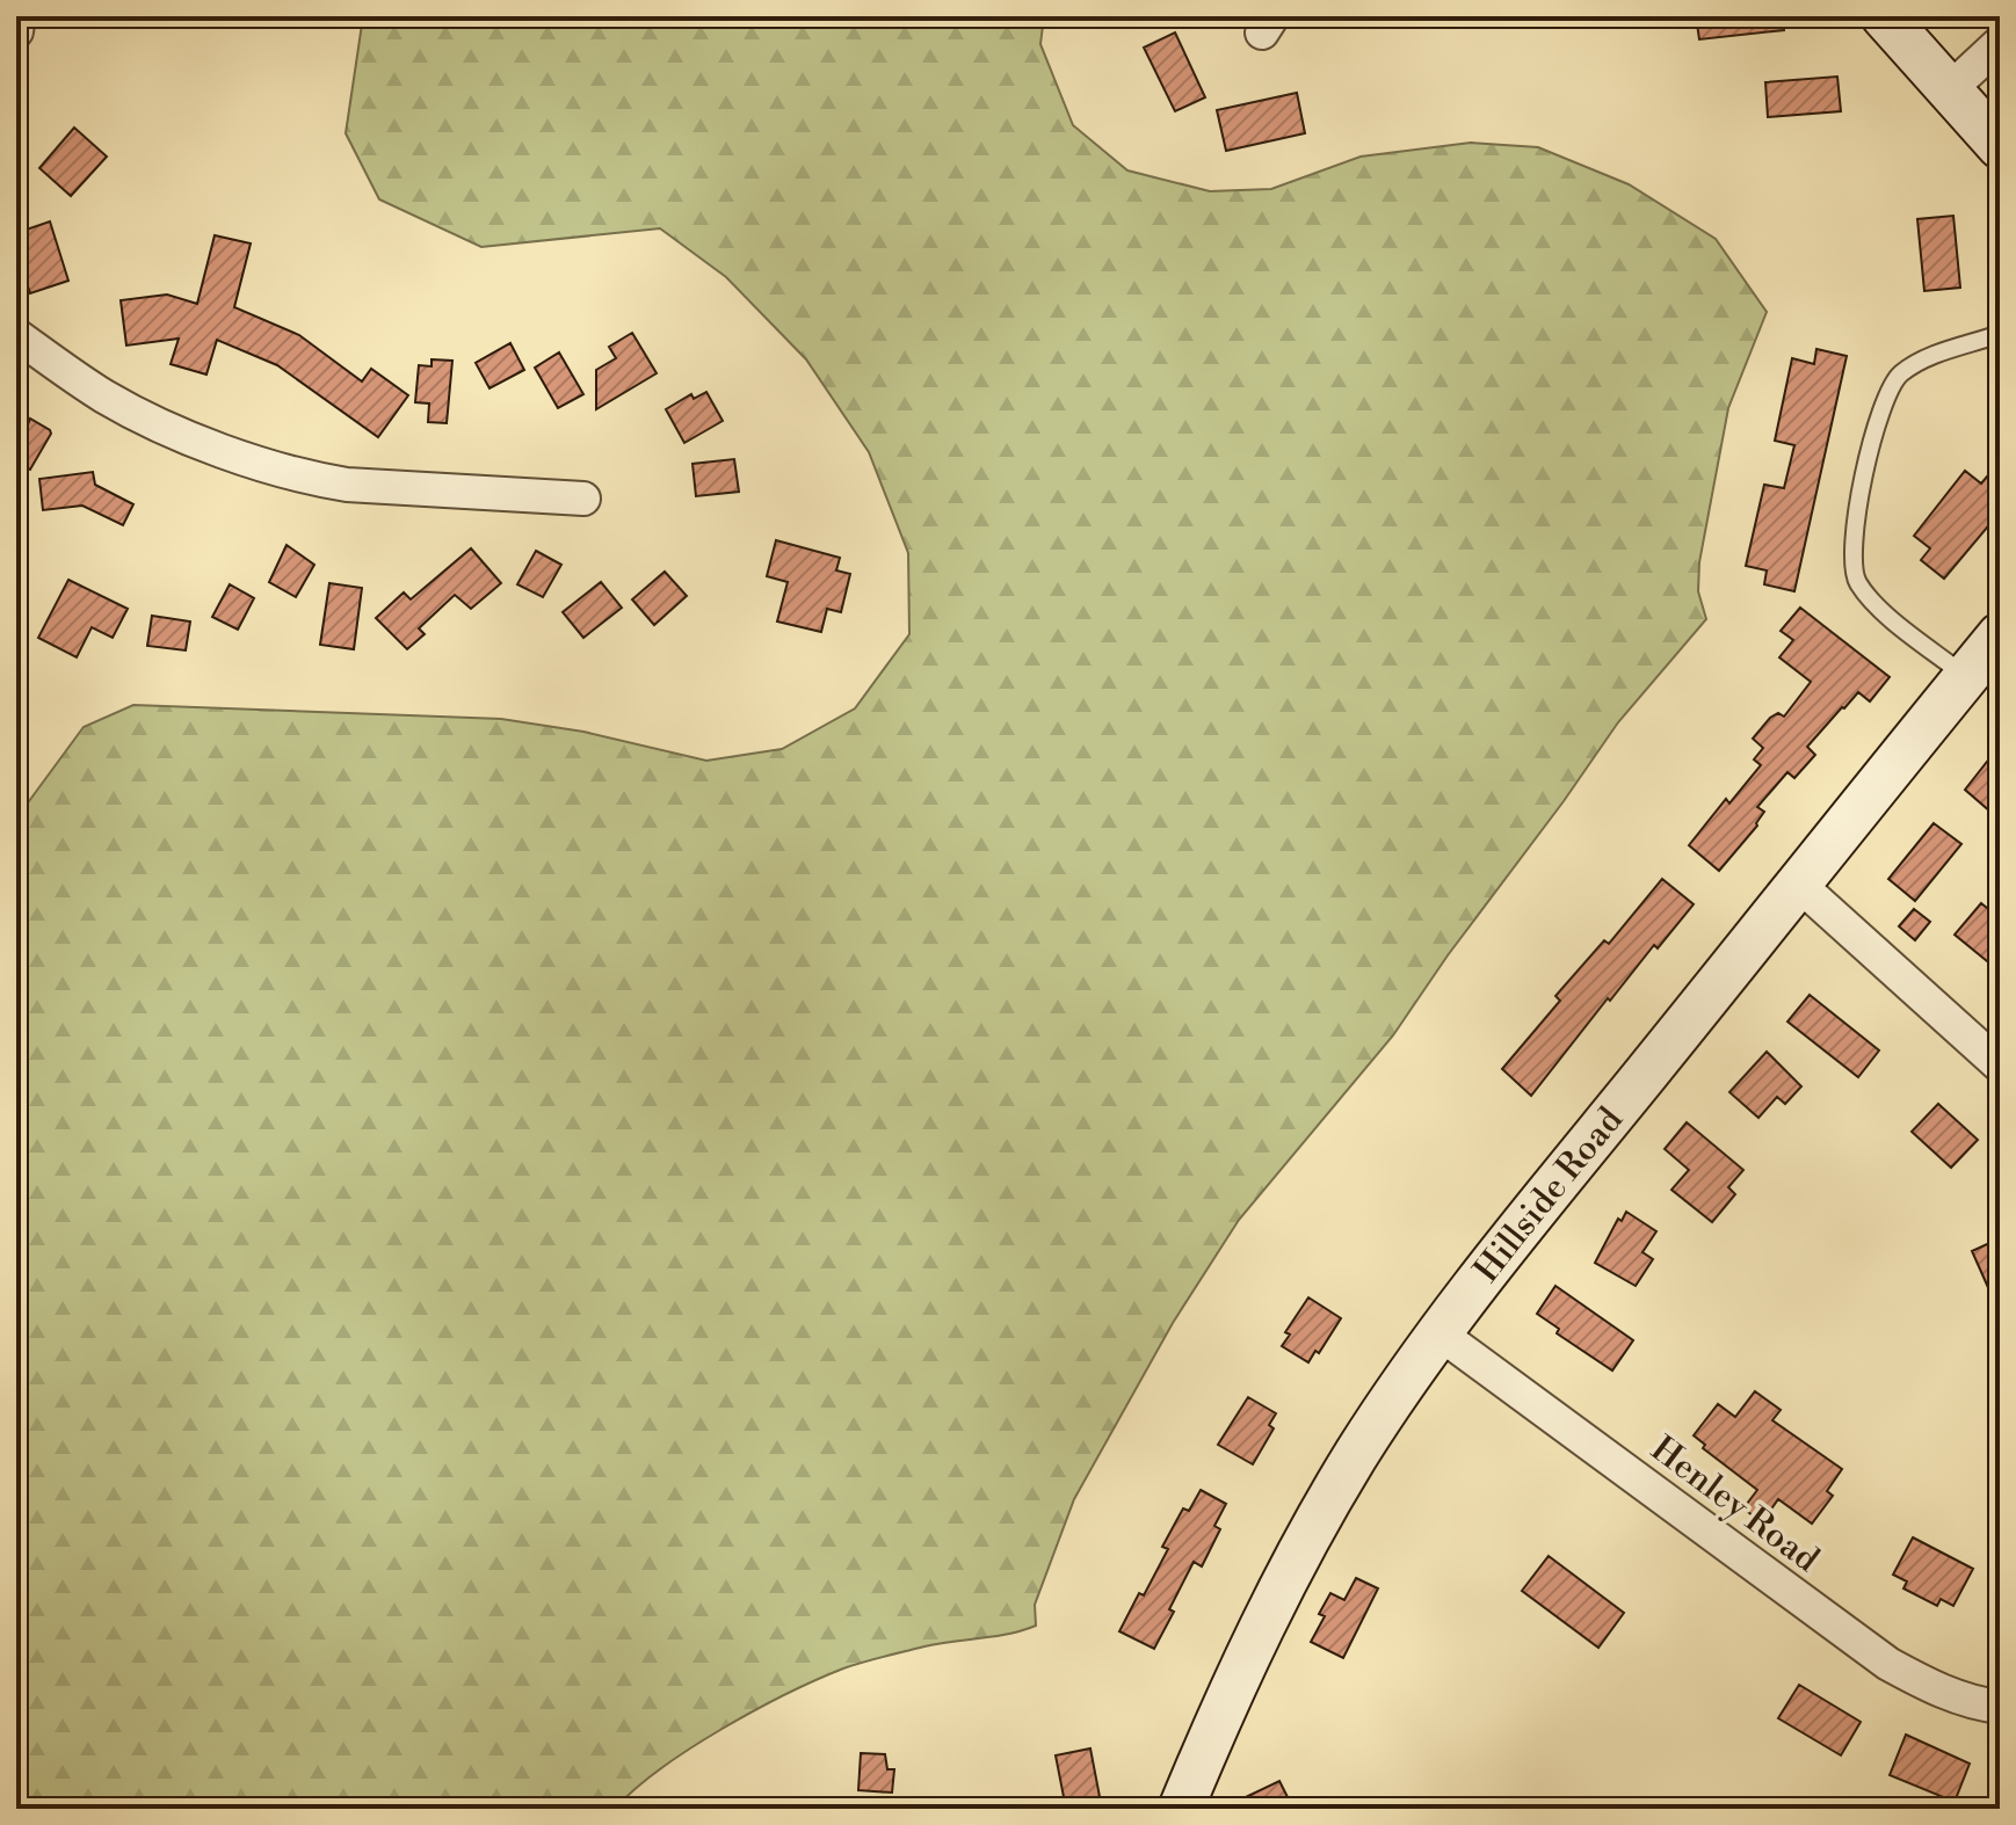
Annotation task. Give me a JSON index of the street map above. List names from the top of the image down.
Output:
{
  "streets": {
    "street": ["Hillside Road", "Henley Road"]
  },
  "crossings": [
    ["Hillside Road", "Henley Road"]
  ]
}
